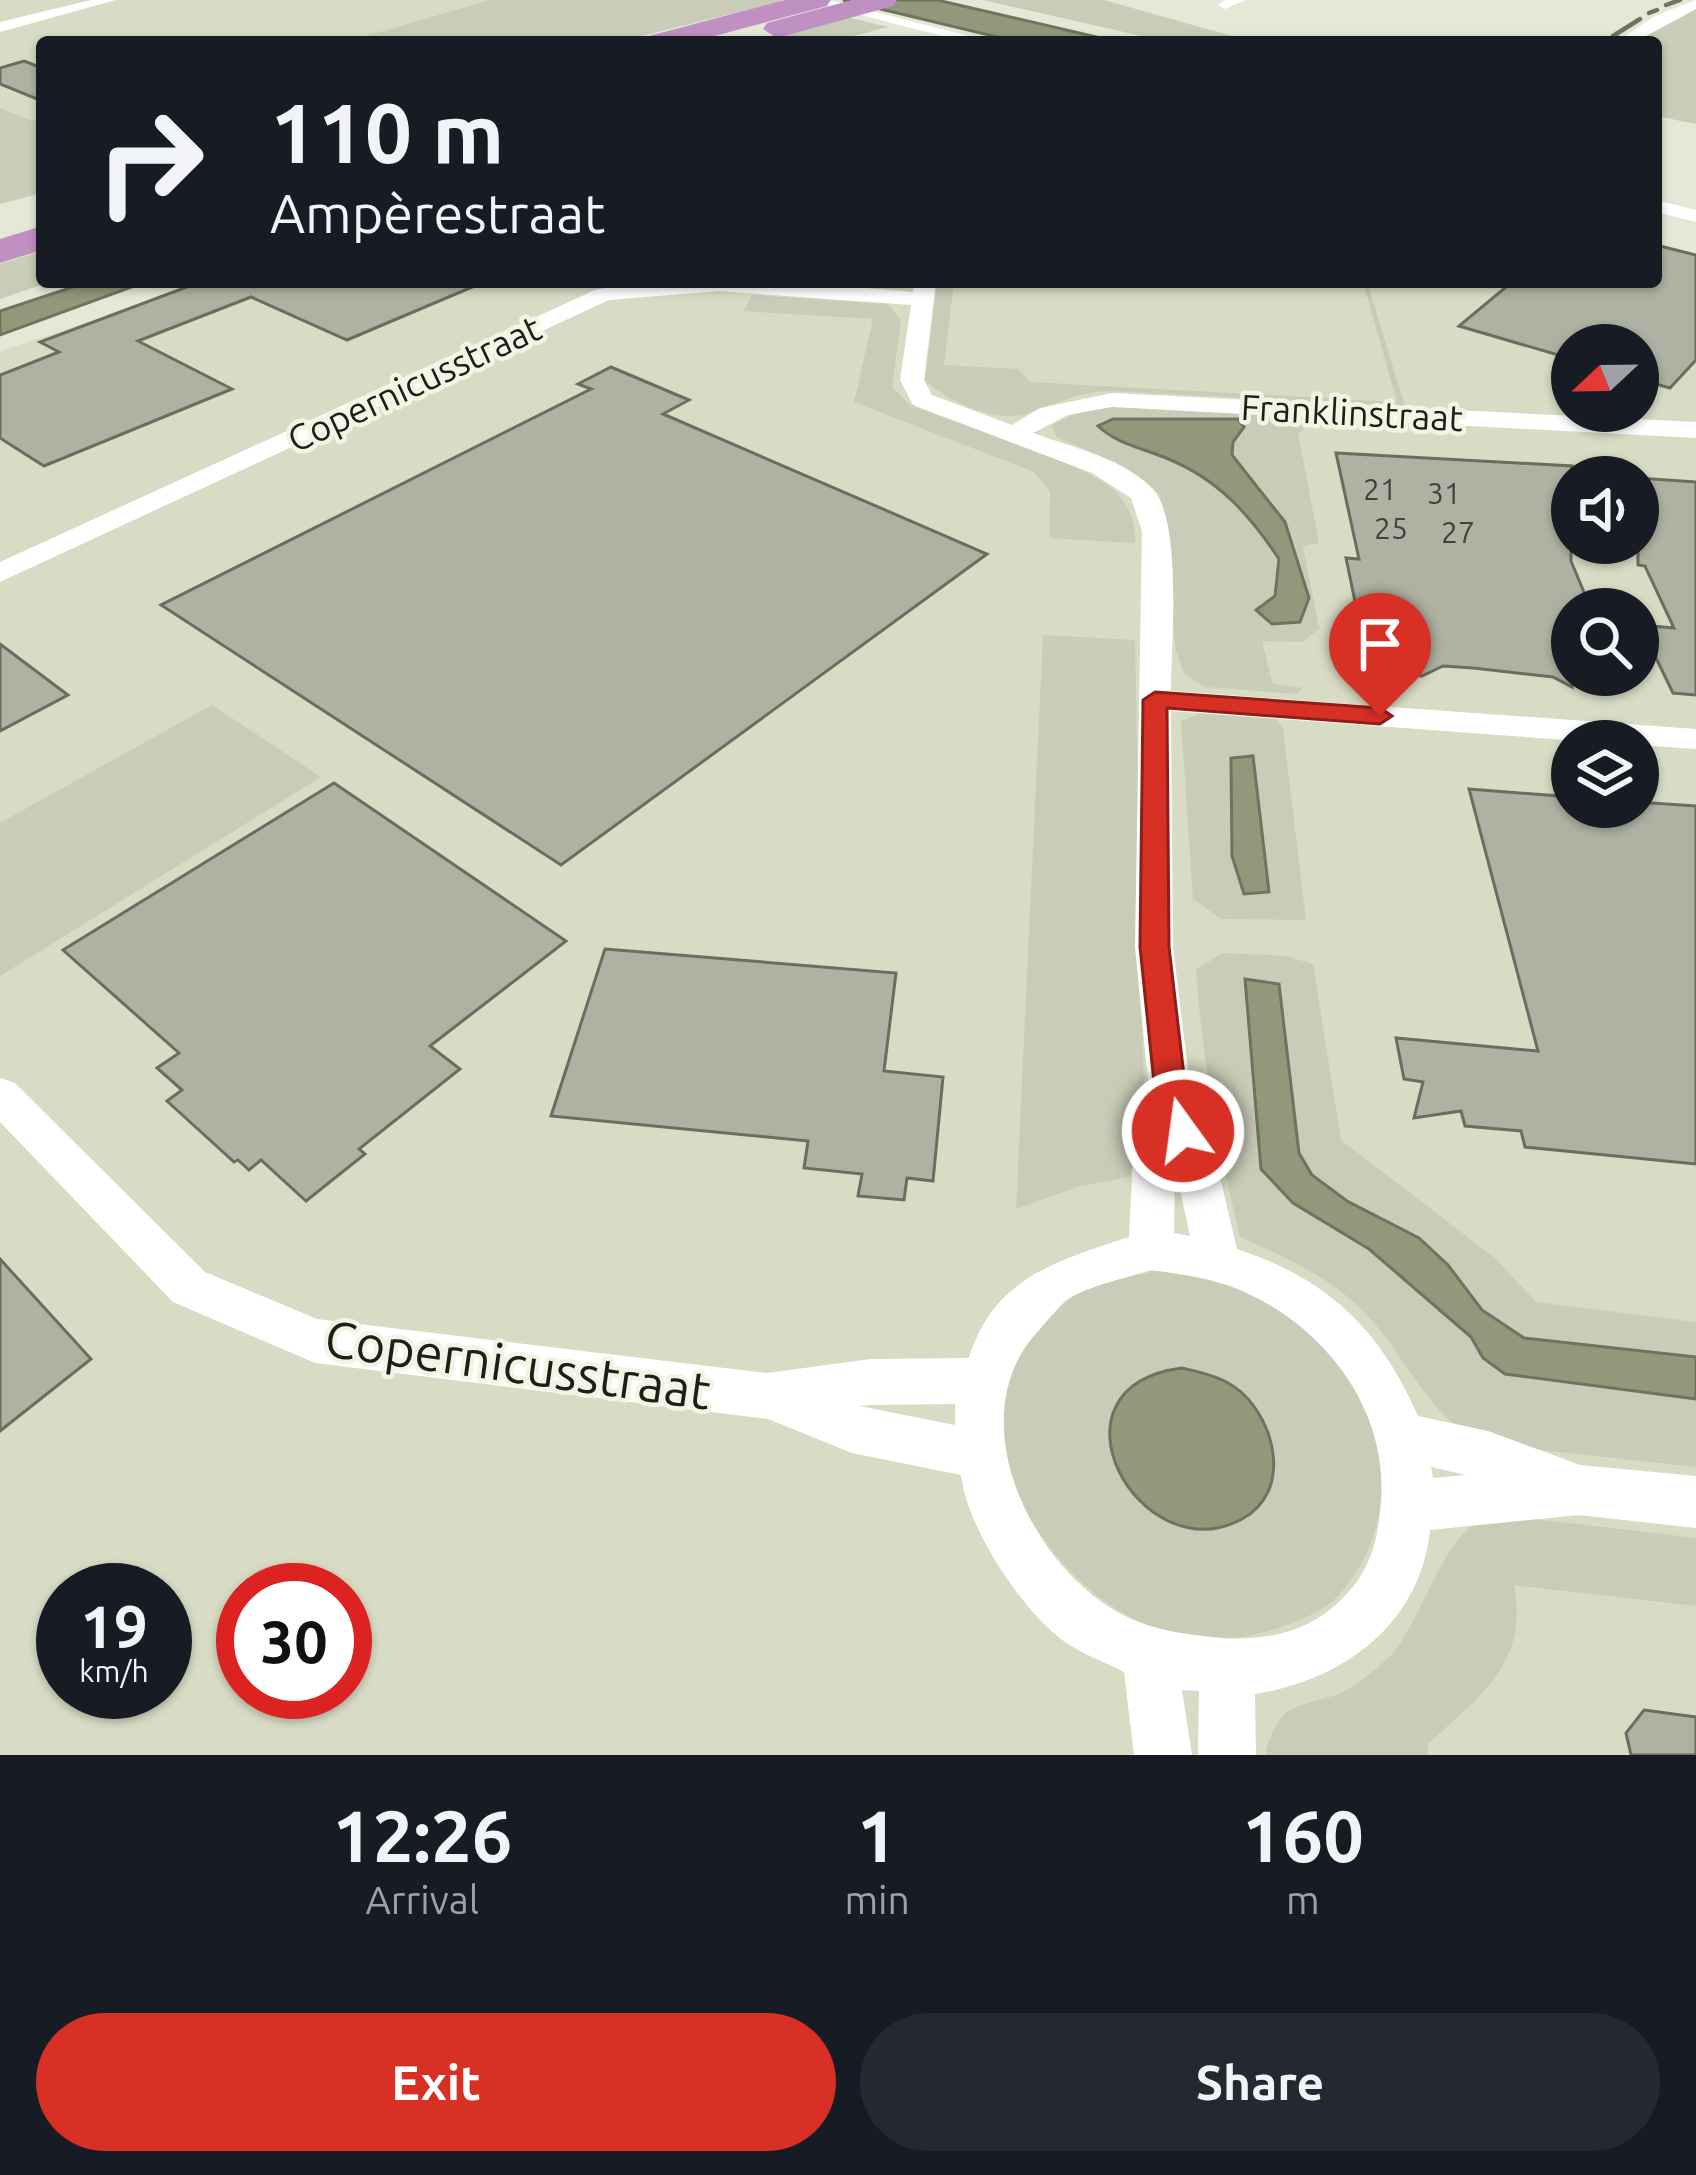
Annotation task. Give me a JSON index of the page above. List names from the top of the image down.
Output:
{
  "streets": {
    "street": ["Copernicusstraat", "Franklinstraat"]
  },
  "house_numbers": [
    "21",
    "31",
    "25",
    "27"
  ],
  "north": "left",
  "page": {
    "turn": ["110 m", "Ampèrestraat"],
    "speed": "19 km/h",
    "limit": "30",
    "eta": [
      "12:26",
      "Arrival",
      "1",
      "min",
      "160",
      "m"
    ],
    "buttons": ["Exit", "Share"]
  }
}
